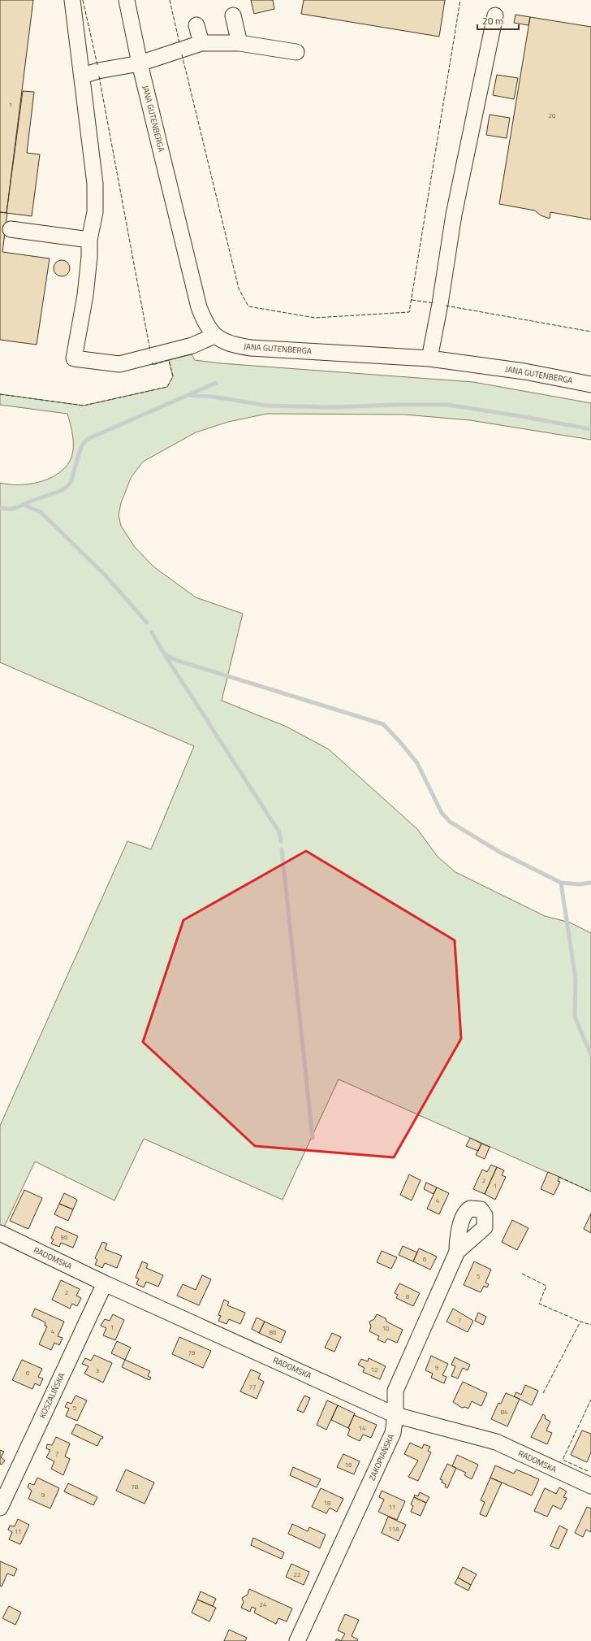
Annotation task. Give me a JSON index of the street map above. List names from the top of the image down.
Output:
{
  "streets": {
    "street": [
      "JANA GUTENBERGA",
      "RADOMSKA",
      "KOSZALIŃSKA",
      "ZAKOPIAŃSKA"
    ]
  },
  "crossings": [
    ["RADOMSKA", "KOSZALIŃSKA"],
    ["RADOMSKA", "ZAKOPIAŃSKA"]
  ],
  "house_numbers": [
    "1",
    "20",
    "2",
    "1",
    "4",
    "96",
    "6",
    "5",
    "2",
    "8",
    "7",
    "1",
    "10",
    "4",
    "86",
    "79",
    "9",
    "12",
    "3",
    "6",
    "77",
    "5",
    "84",
    "14",
    "7",
    "16",
    "7B",
    "9",
    "18",
    "11",
    "11A",
    "11",
    "22",
    "24"
  ],
  "scale_bar": "20 m"
}
